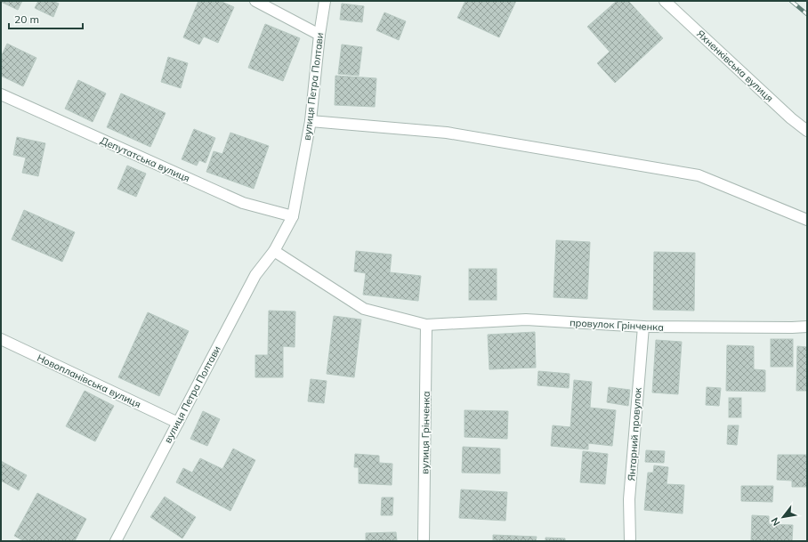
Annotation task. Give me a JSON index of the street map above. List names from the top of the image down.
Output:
{
  "streets": {
    "street": [
      "Яхненківська вулиця",
      "вулиця Петра Полтави",
      "Депутатська вулиця",
      "провулок Грінченка",
      "Новопланівська вулиця",
      "вулиця Грінченка",
      "Янтарний провулок"
    ]
  },
  "crossings": [
    ["вулиця Петра Полтави", "Депутатська вулиця"],
    ["вулиця Петра Полтави", "Новопланівська вулиця"],
    ["провулок Грінченка", "вулиця Грінченка"],
    ["провулок Грінченка", "Янтарний провулок"]
  ],
  "scale_bar": "20 m",
  "north": "bottom left"
}
